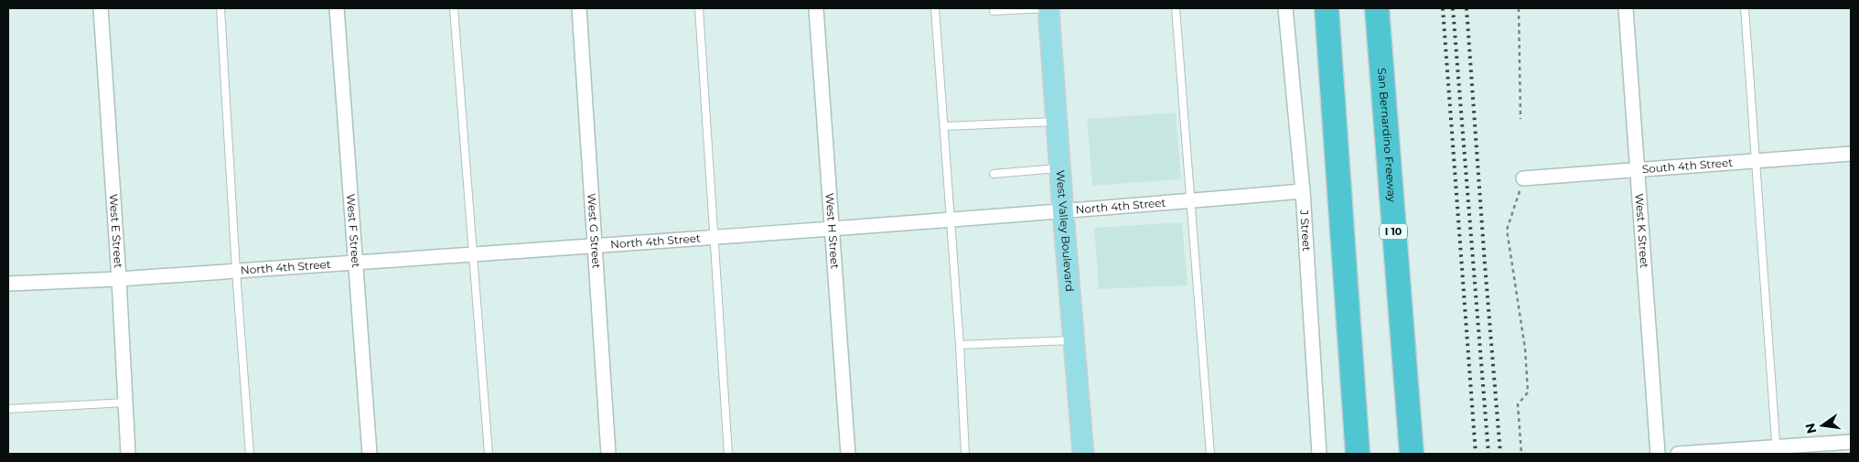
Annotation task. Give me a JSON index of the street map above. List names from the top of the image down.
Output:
{
  "streets": {
    "highway": ["San Bernardino Freeway", "I 10"],
    "main road": ["West Valley Boulevard"],
    "street": [
      "South 4th Street",
      "North 4th Street",
      "West E Street",
      "West F Street",
      "J Street",
      "West G Street",
      "West H Street",
      "West K Street"
    ]
  },
  "crossings": [
    ["South 4th Street", "West K Street"],
    ["North 4th Street", "West E Street"],
    ["North 4th Street", "West F Street"],
    ["North 4th Street", "J Street"],
    ["North 4th Street", "West G Street"],
    ["North 4th Street", "West H Street"],
    ["North 4th Street", "West Valley Boulevard"]
  ],
  "north": "left"
}
